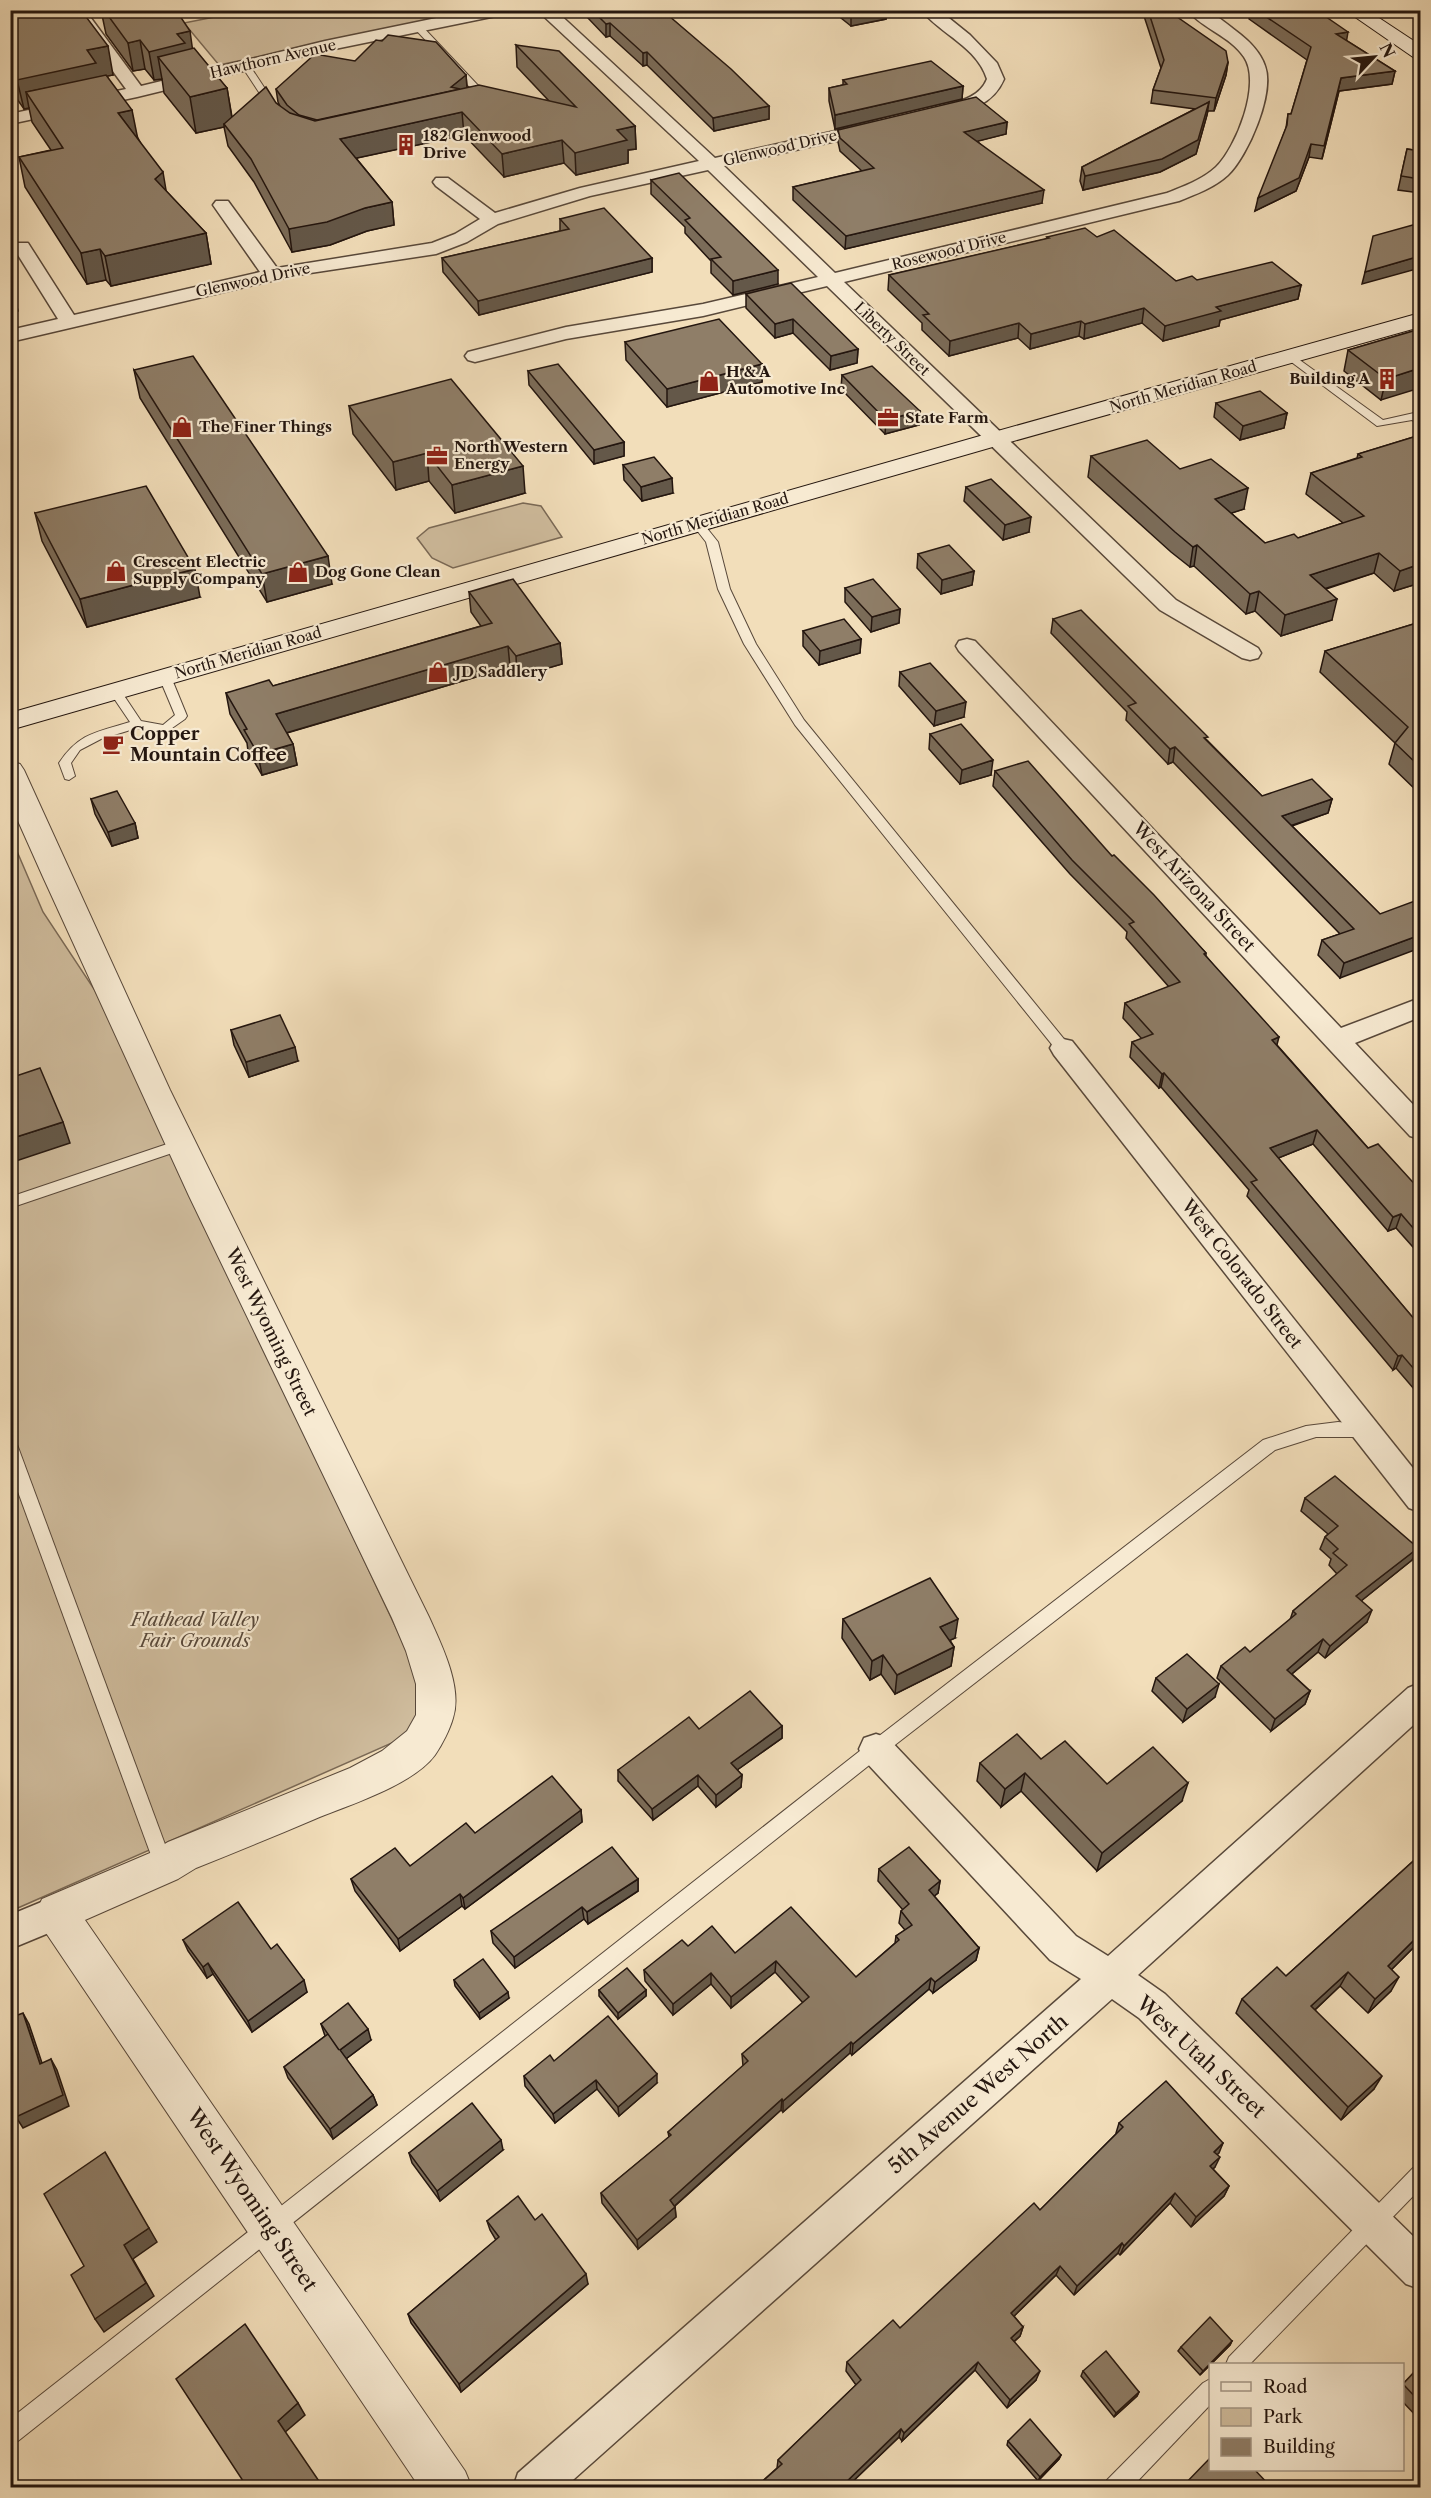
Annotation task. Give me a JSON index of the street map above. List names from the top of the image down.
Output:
{
  "streets": {
    "main road": ["North Meridian Road", "West Wyoming Street"],
    "street": [
      "Hawthorn Avenue",
      "Glenwood Drive",
      "Rosewood Drive",
      "Liberty Street",
      "West Arizona Street",
      "West Colorado Street",
      "West Utah Street",
      "5th Avenue West North"
    ]
  },
  "crossings": [
    ["Glenwood Drive", "Liberty Street"],
    ["Rosewood Drive", "Liberty Street"],
    ["Liberty Street", "North Meridian Road"],
    ["West Utah Street", "5th Avenue West North"]
  ],
  "parks": ["Flathead Valley Fair Grounds"],
  "places": {
    "building": ["182 Glenwood Drive", "Building A"],
    "shop": [
      "H & A Automotive Inc",
      "The Finer Things",
      "Crescent Electric Supply Company",
      "Dog Gone Clean",
      "JD Saddlery"
    ],
    "office": ["State Farm", "North Western Energy"],
    "cafe": ["Copper Mountain Coffee"]
  },
  "legend": ["Road", "Park", "Building"],
  "north": "top right"
}
